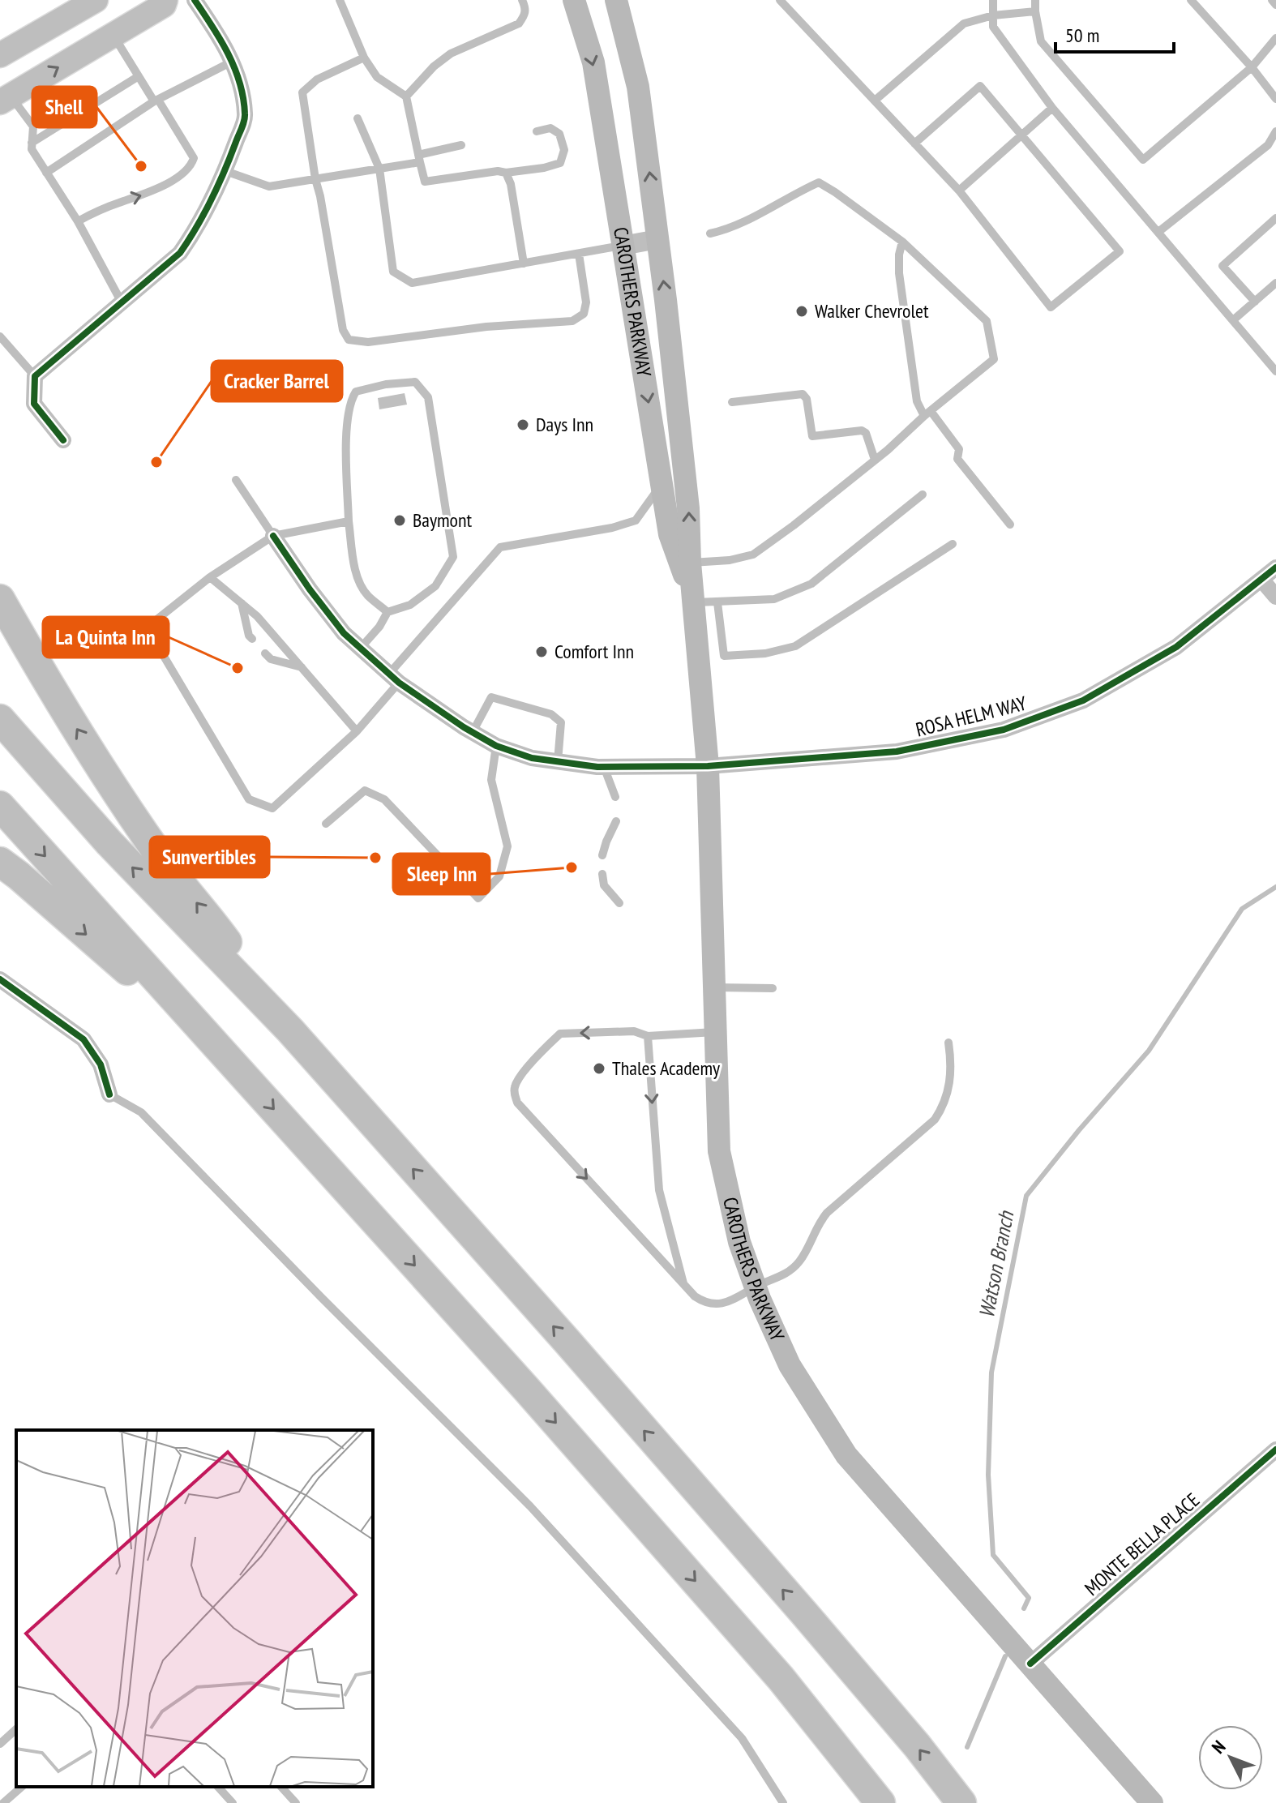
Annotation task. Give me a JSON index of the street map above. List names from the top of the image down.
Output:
{
  "streets": {
    "main road": ["CAROTHERS PARKWAY"],
    "street": ["ROSA HELM WAY", "MONTE BELLA PLACE"]
  },
  "crossings": [
    ["CAROTHERS PARKWAY", "ROSA HELM WAY"],
    ["CAROTHERS PARKWAY", "MONTE BELLA PLACE"]
  ],
  "water": ["Watson Branch"],
  "places": [
    "Shell",
    "Walker Chevrolet",
    "Days Inn",
    "Cracker Barrel",
    "Baymont",
    "Comfort Inn",
    "La Quinta Inn",
    "Sunvertibles",
    "Sleep Inn",
    "Thales Academy"
  ],
  "scale_bar": "50 m",
  "north": "top left"
}
